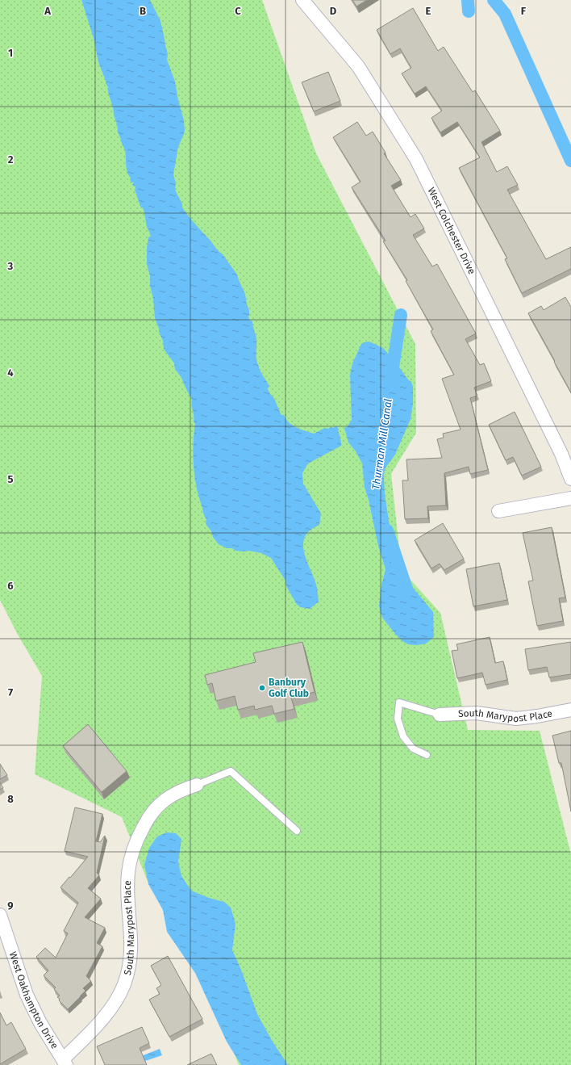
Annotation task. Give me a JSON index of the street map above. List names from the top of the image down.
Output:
{
  "streets": {
    "street": ["West Colchester Drive", "South Marypost Place", "West Oakhampton Drive"]
  },
  "crossings": [
    ["South Marypost Place", "West Oakhampton Drive"]
  ],
  "water": ["Thurman Mill Canal"],
  "places": ["Banbury Golf Club"],
  "grid": {
    "columns": [
      "A",
      "B",
      "C",
      "D",
      "E",
      "F"
    ],
    "rows": [
      "1",
      "2",
      "3",
      "4",
      "5",
      "6",
      "7",
      "8",
      "9"
    ]
  }
}
